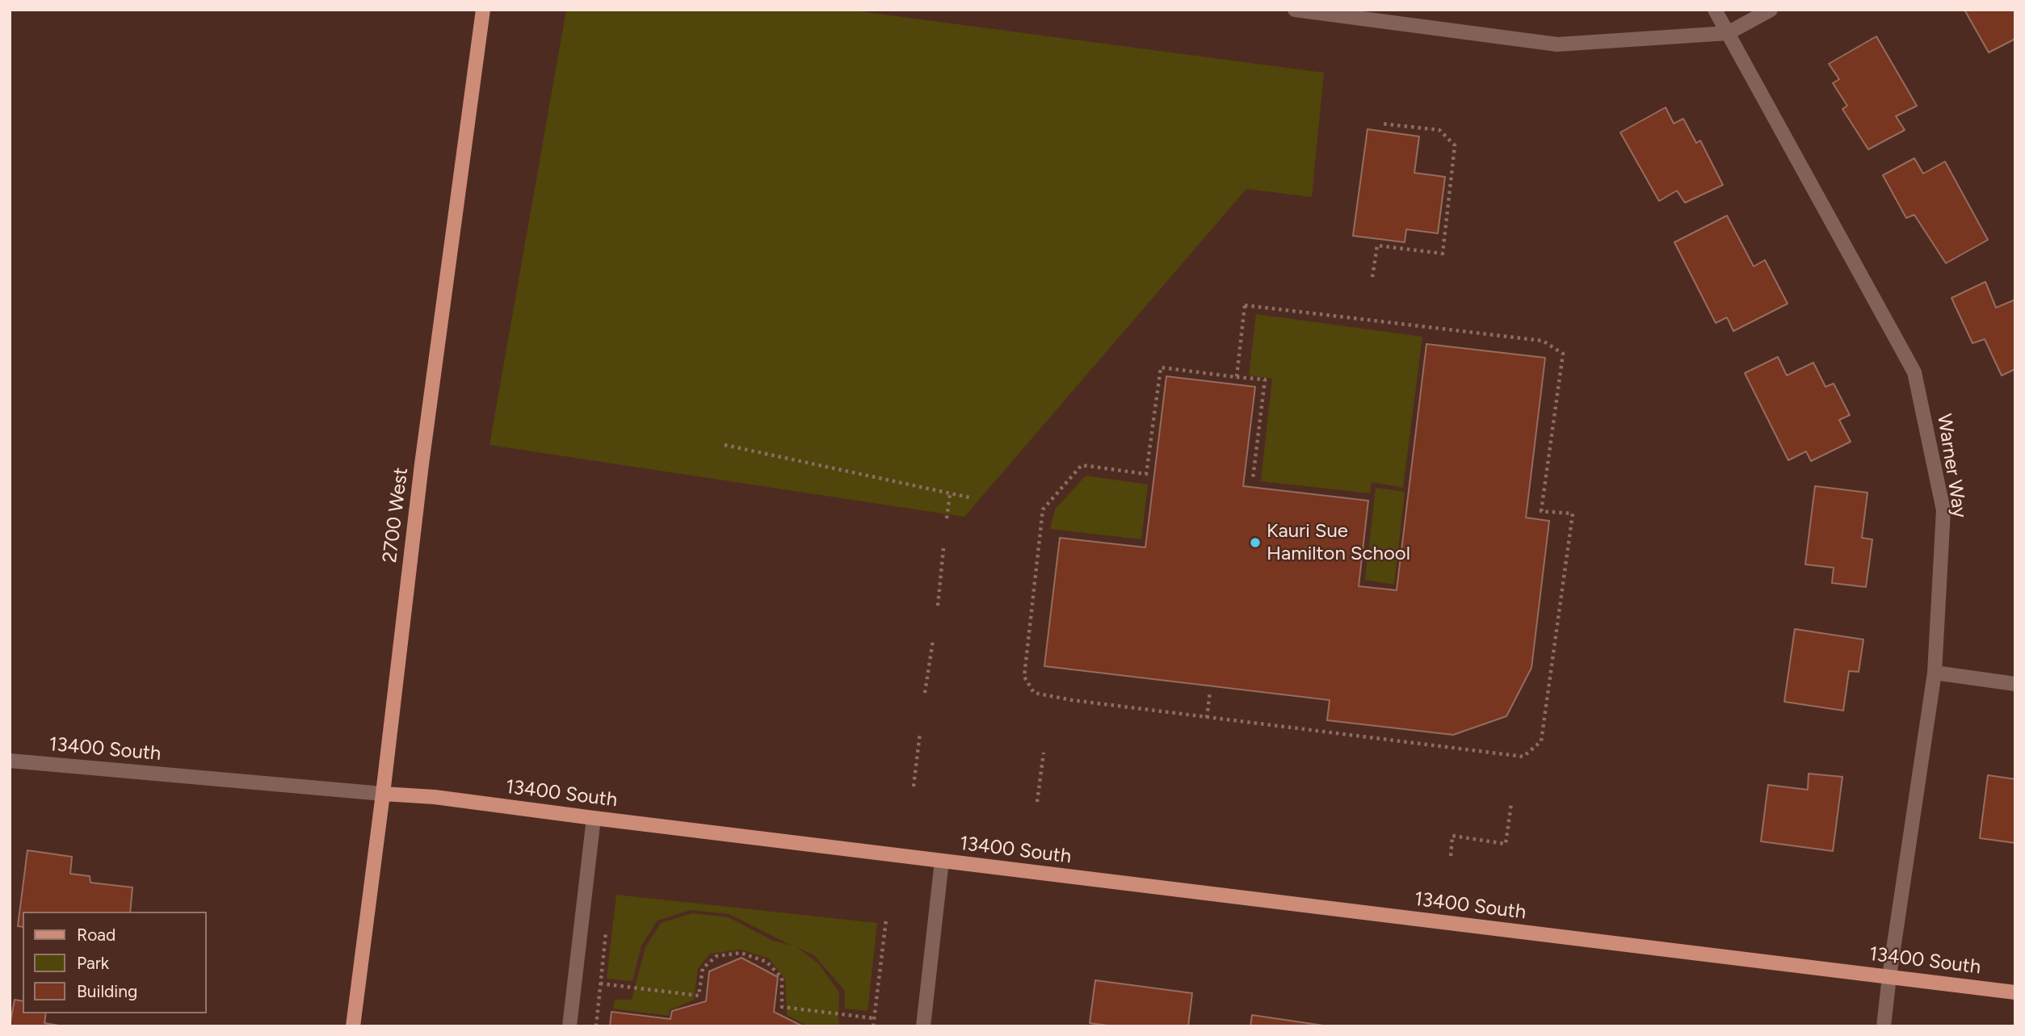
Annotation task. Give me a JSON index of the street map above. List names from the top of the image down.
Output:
{
  "streets": {
    "main road": ["2700 West", "13400 South"],
    "street": ["Warner Way"]
  },
  "crossings": [
    ["Warner Way", "13400 South"],
    ["2700 West", "13400 South"]
  ],
  "places": ["Kauri Sue Hamilton School"],
  "legend": ["Road", "Park", "Building"]
}
